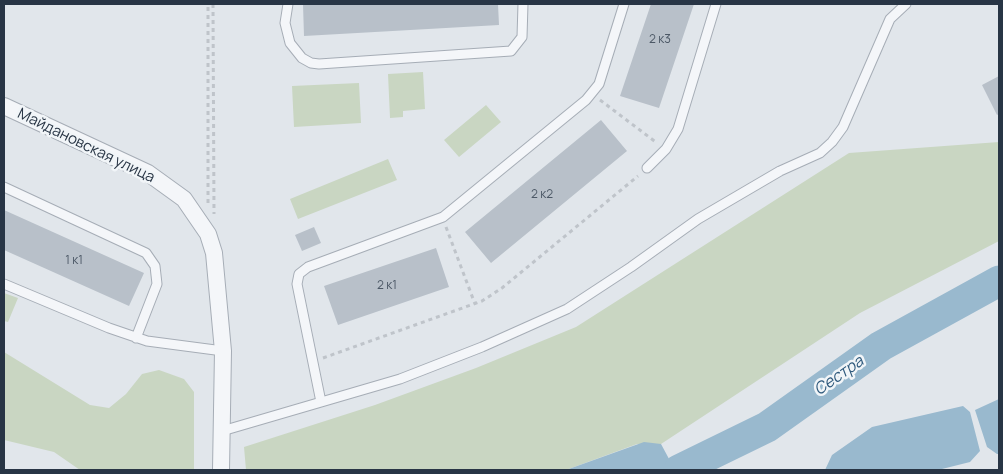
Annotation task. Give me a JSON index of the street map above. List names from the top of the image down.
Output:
{
  "streets": {
    "street": ["Майдановская улица"]
  },
  "water": ["Сестра"],
  "house_numbers": [
    "2 к3",
    "2 к2",
    "1 к1",
    "2 к1"
  ]
}
